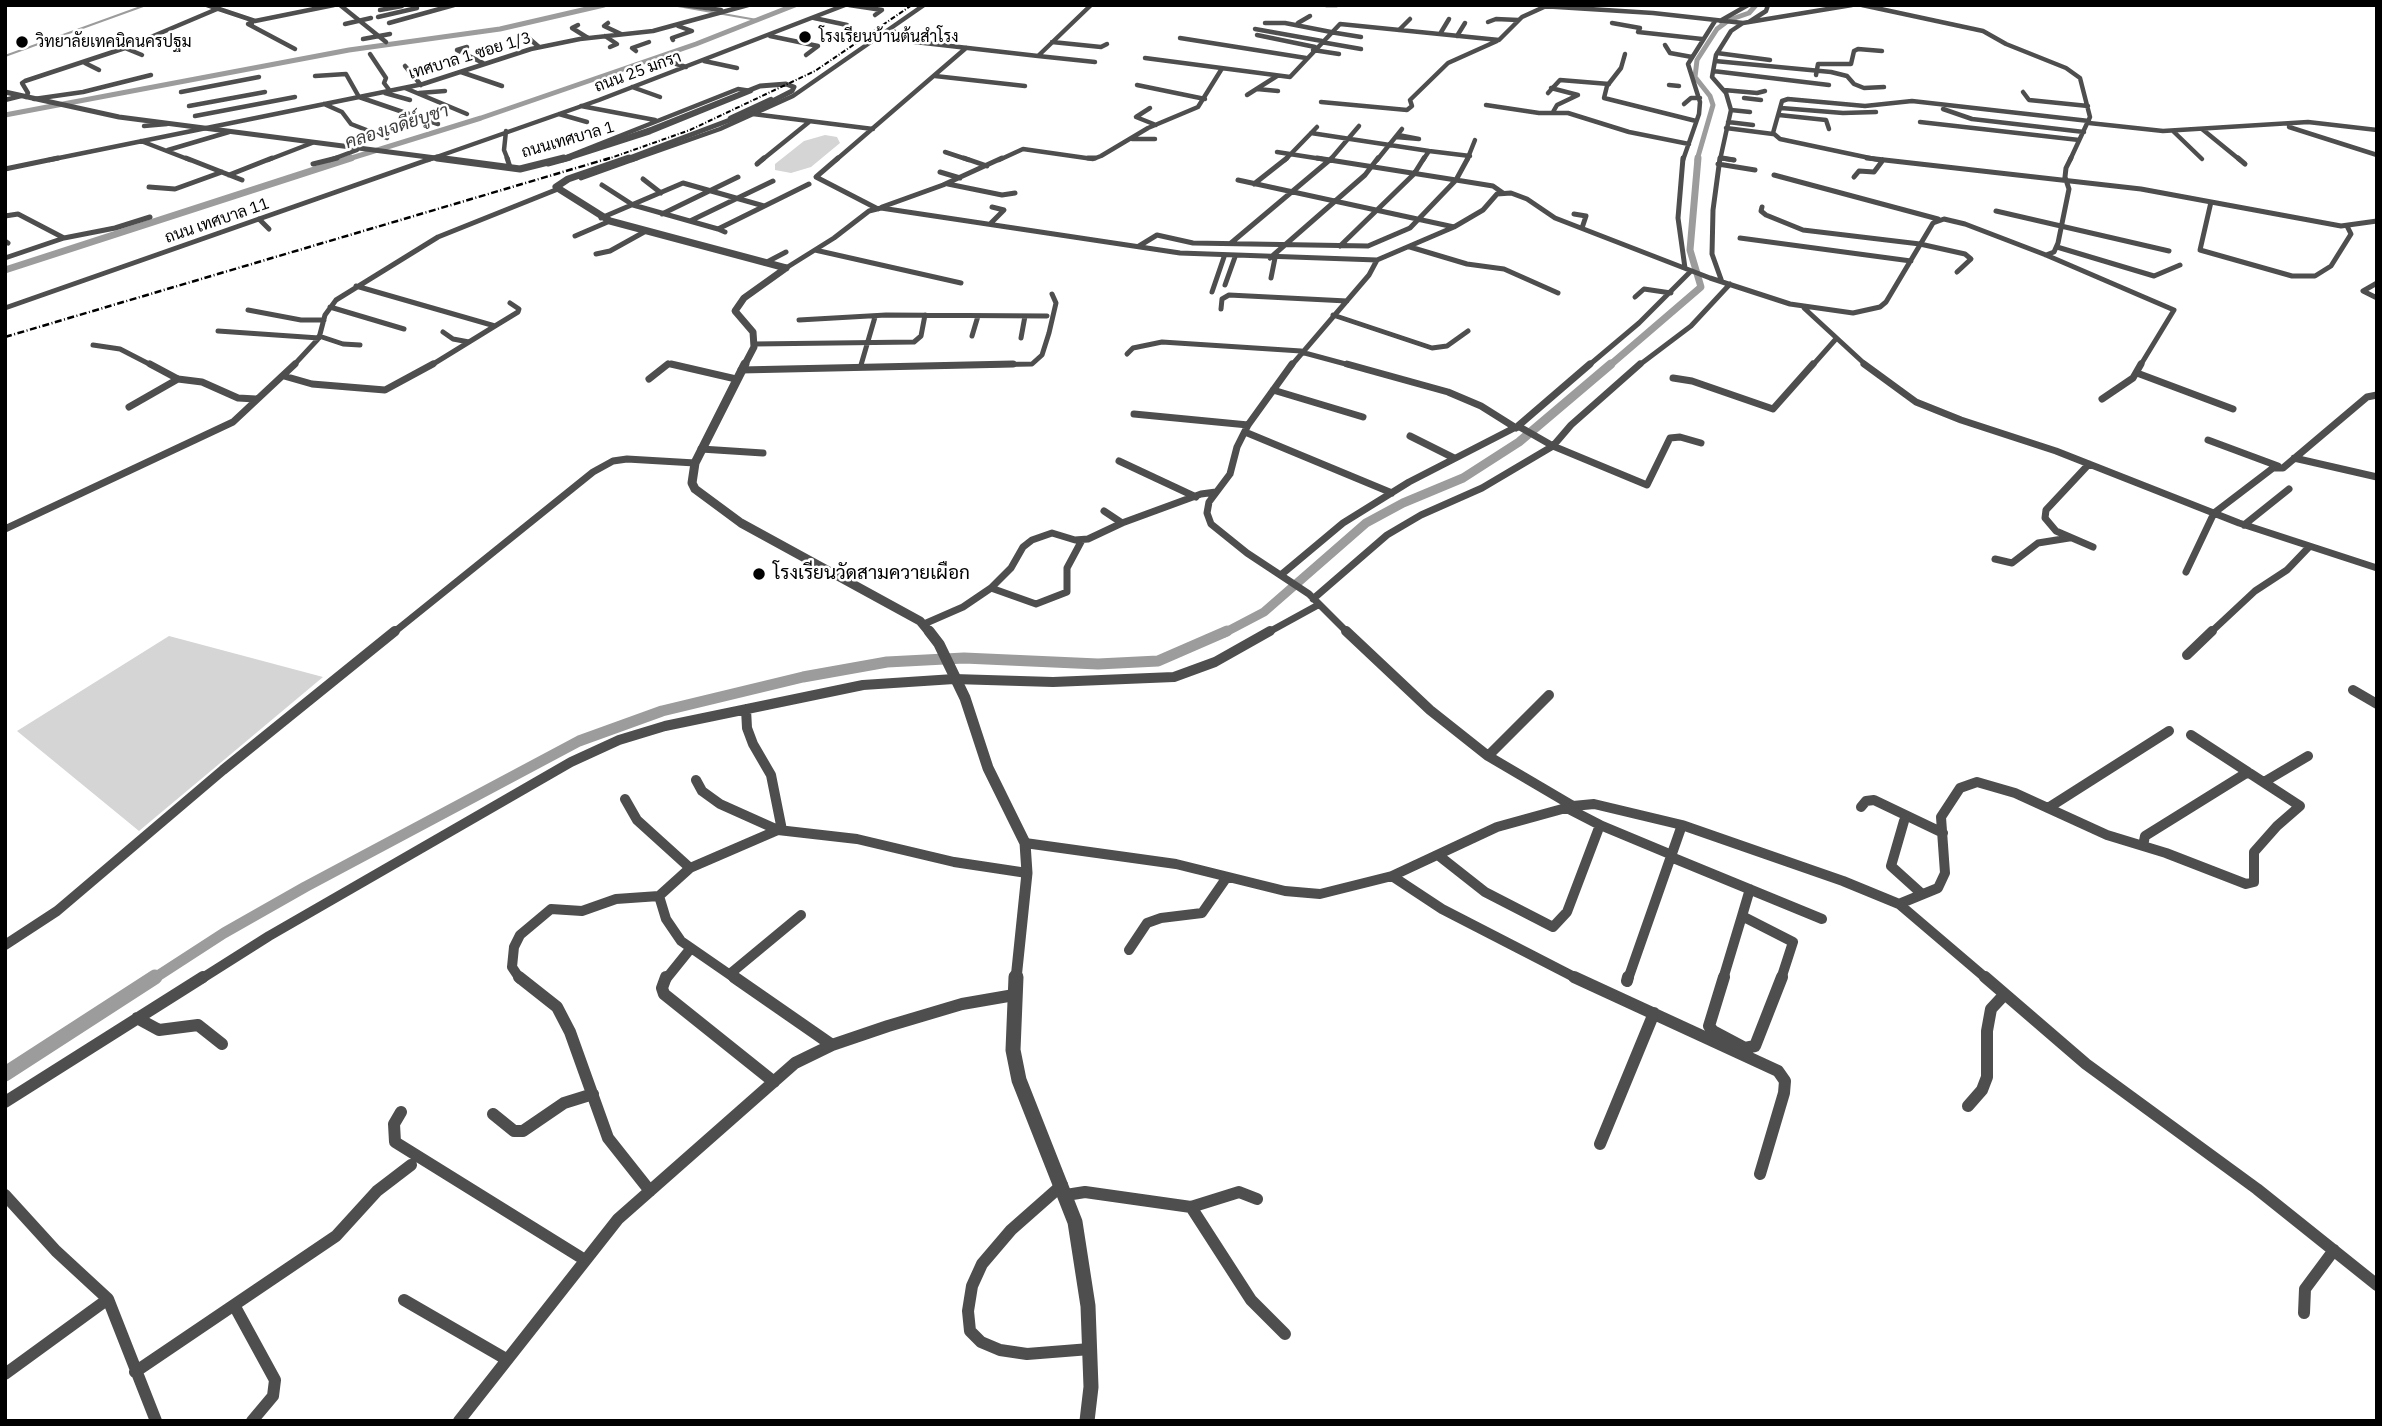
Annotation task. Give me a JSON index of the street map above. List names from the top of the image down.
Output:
{
  "streets": {
    "street": [
      "เทศบาล 1 ซอย 1/3",
      "ถนน 25 มกรา",
      "ถนนเทศบาล 1",
      "ถนน เทศบาล 11"
    ]
  },
  "crossings": [
    ["เทศบาล 1 ซอย 1/3", "ถนนเทศบาล 1"],
    ["ถนน 25 มกรา", "ถนนเทศบาล 1"],
    ["ถนน 25 มกรา", "ถนน เทศบาล 11"],
    ["ถนนเทศบาล 1", "ถนน เทศบาล 11"]
  ],
  "water": ["คลองเจดีย์บูชา"],
  "places": ["โรงเรียนบ้านต้นสำโรง", "วิทยาลัยเทคนิคนครปฐม", "โรงเรียนวัดสามควายเผือก"]
}
